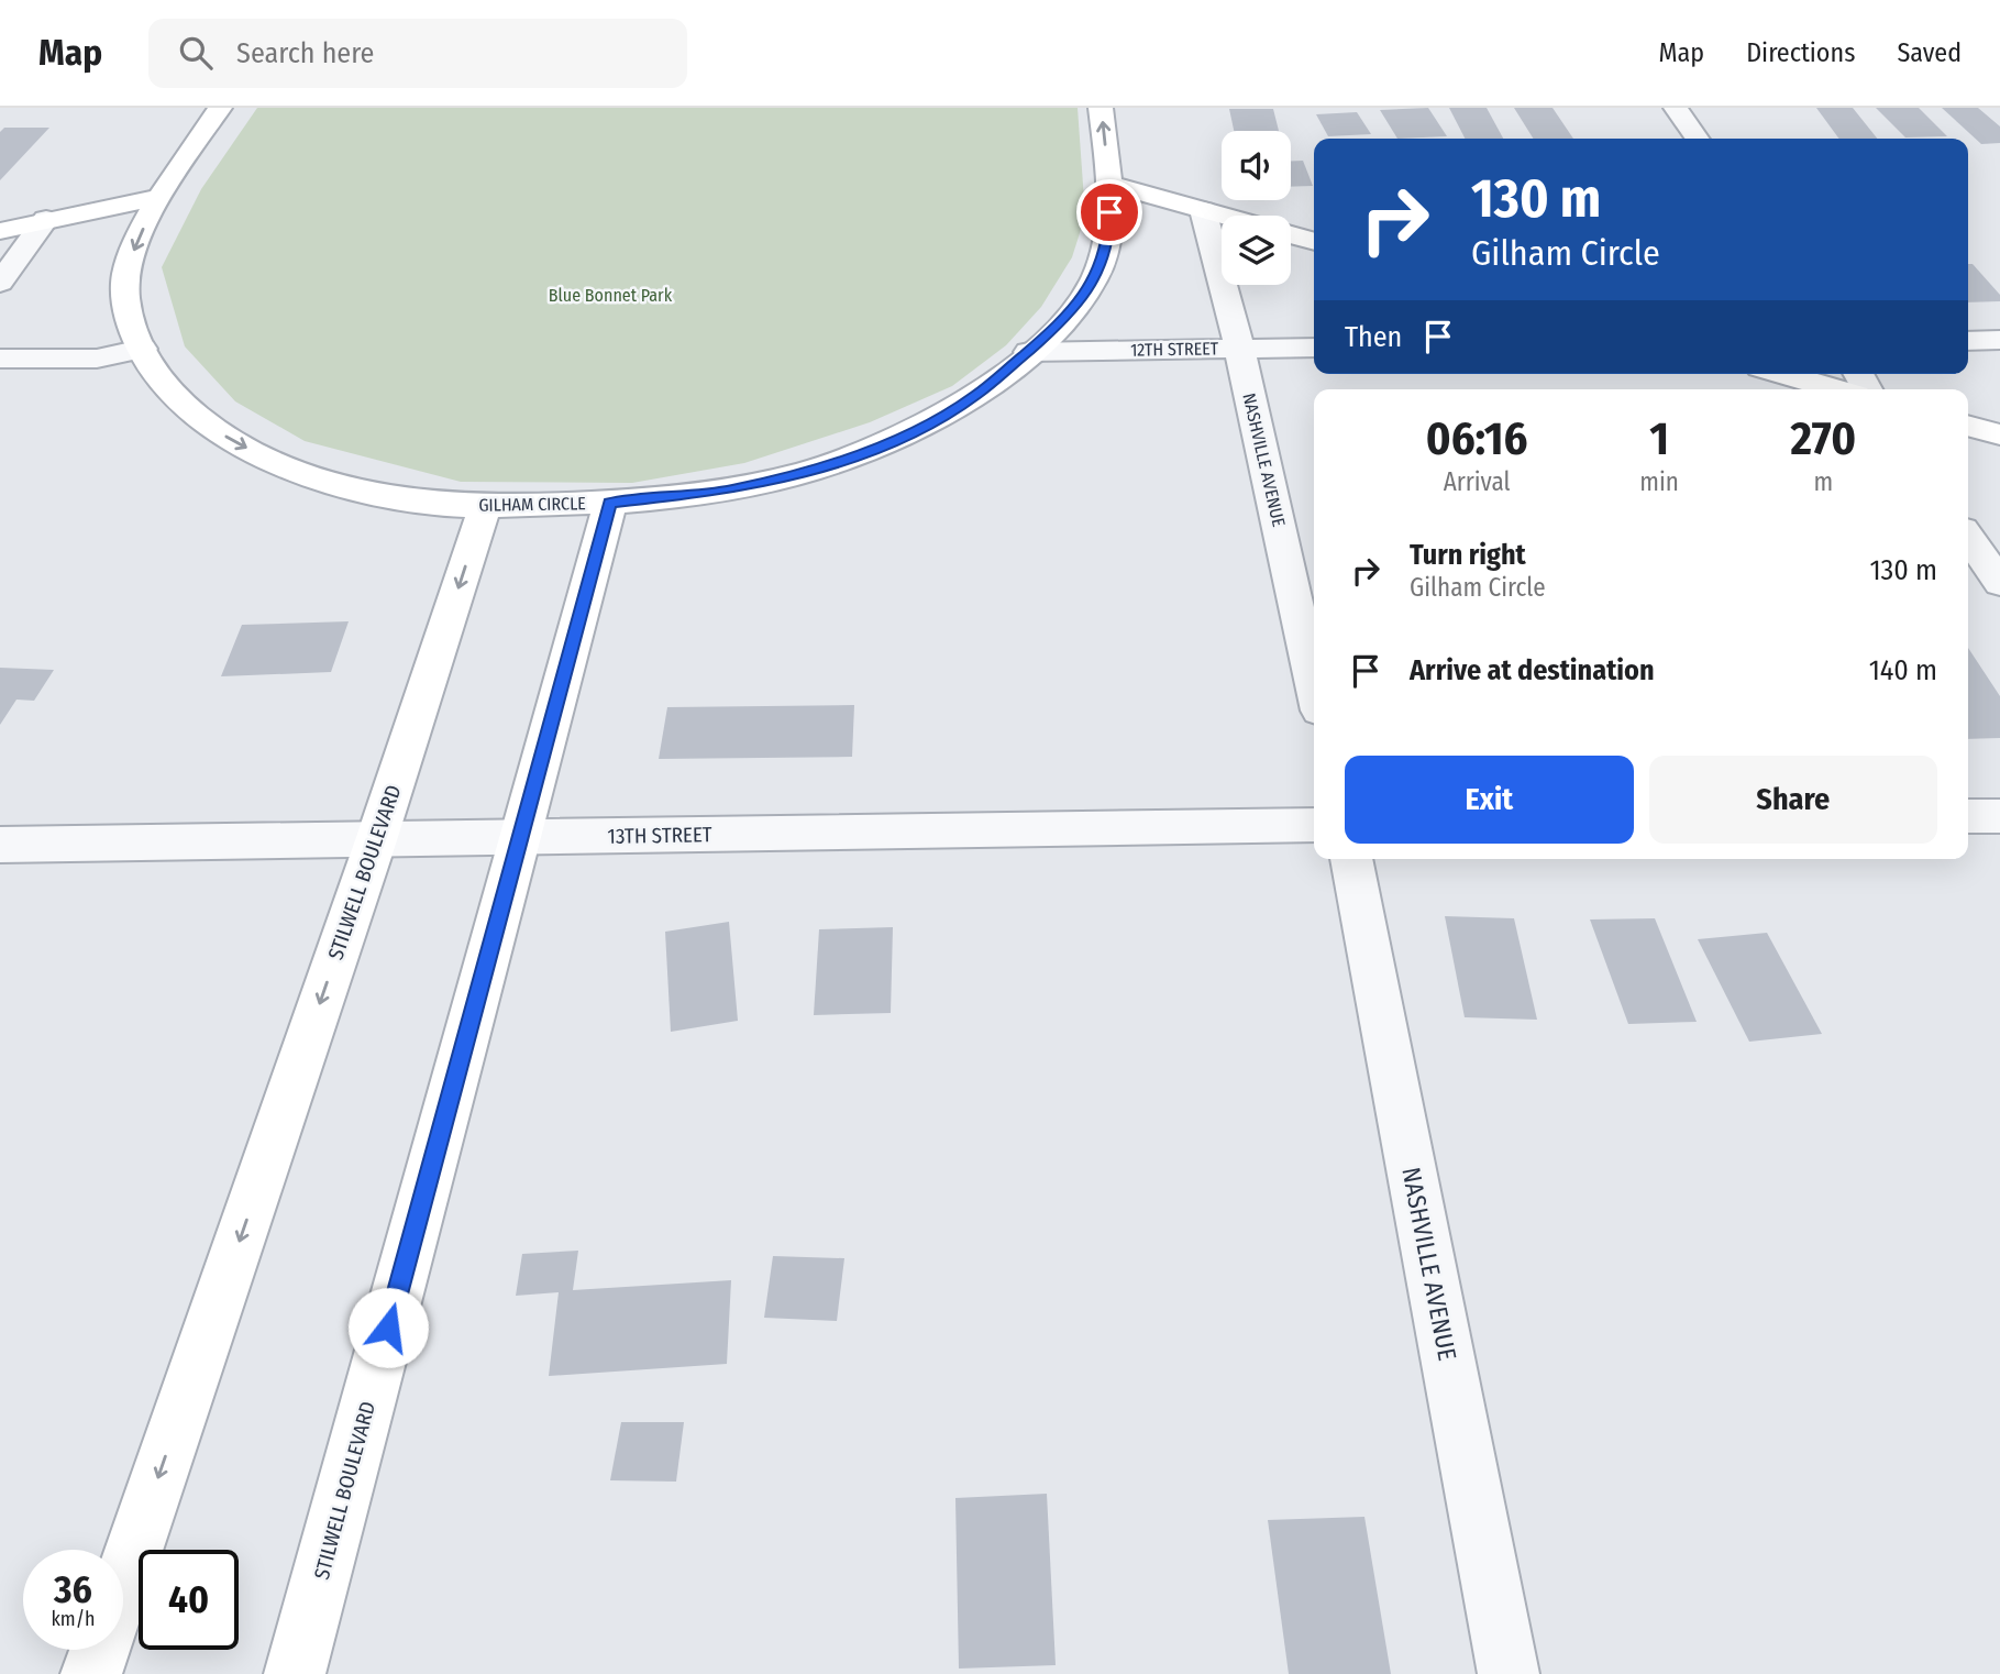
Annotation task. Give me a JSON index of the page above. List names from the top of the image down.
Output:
{
  "streets": {
    "street": [
      "12TH STREET",
      "NASHVILLE AVENUE",
      "GILHAM CIRCLE",
      "13TH STREET",
      "STILWELL BOULEVARD"
    ]
  },
  "crossings": [
    ["12TH STREET", "NASHVILLE AVENUE"],
    ["12TH STREET", "GILHAM CIRCLE"],
    ["GILHAM CIRCLE", "STILWELL BOULEVARD"],
    ["13TH STREET", "STILWELL BOULEVARD"]
  ],
  "parks": ["Blue Bonnet Park"],
  "page": {
    "header": "Map",
    "search": "Search here",
    "nav": ["Map", "Directions", "Saved"],
    "turn": ["130 m", "Gilham Circle"],
    "then": "Then",
    "eta": [
      "06:16",
      "Arrival",
      "1",
      "min",
      "270",
      "m"
    ],
    "list": [
      {
        "name": "Turn right",
        "note": "Gilham Circle",
        "value": "130 m"
      },
      {
        "name": "Arrive at destination",
        "value": "140 m"
      }
    ],
    "buttons": ["Exit", "Share"],
    "speed": "36 km/h",
    "limit": "40"
  }
}
